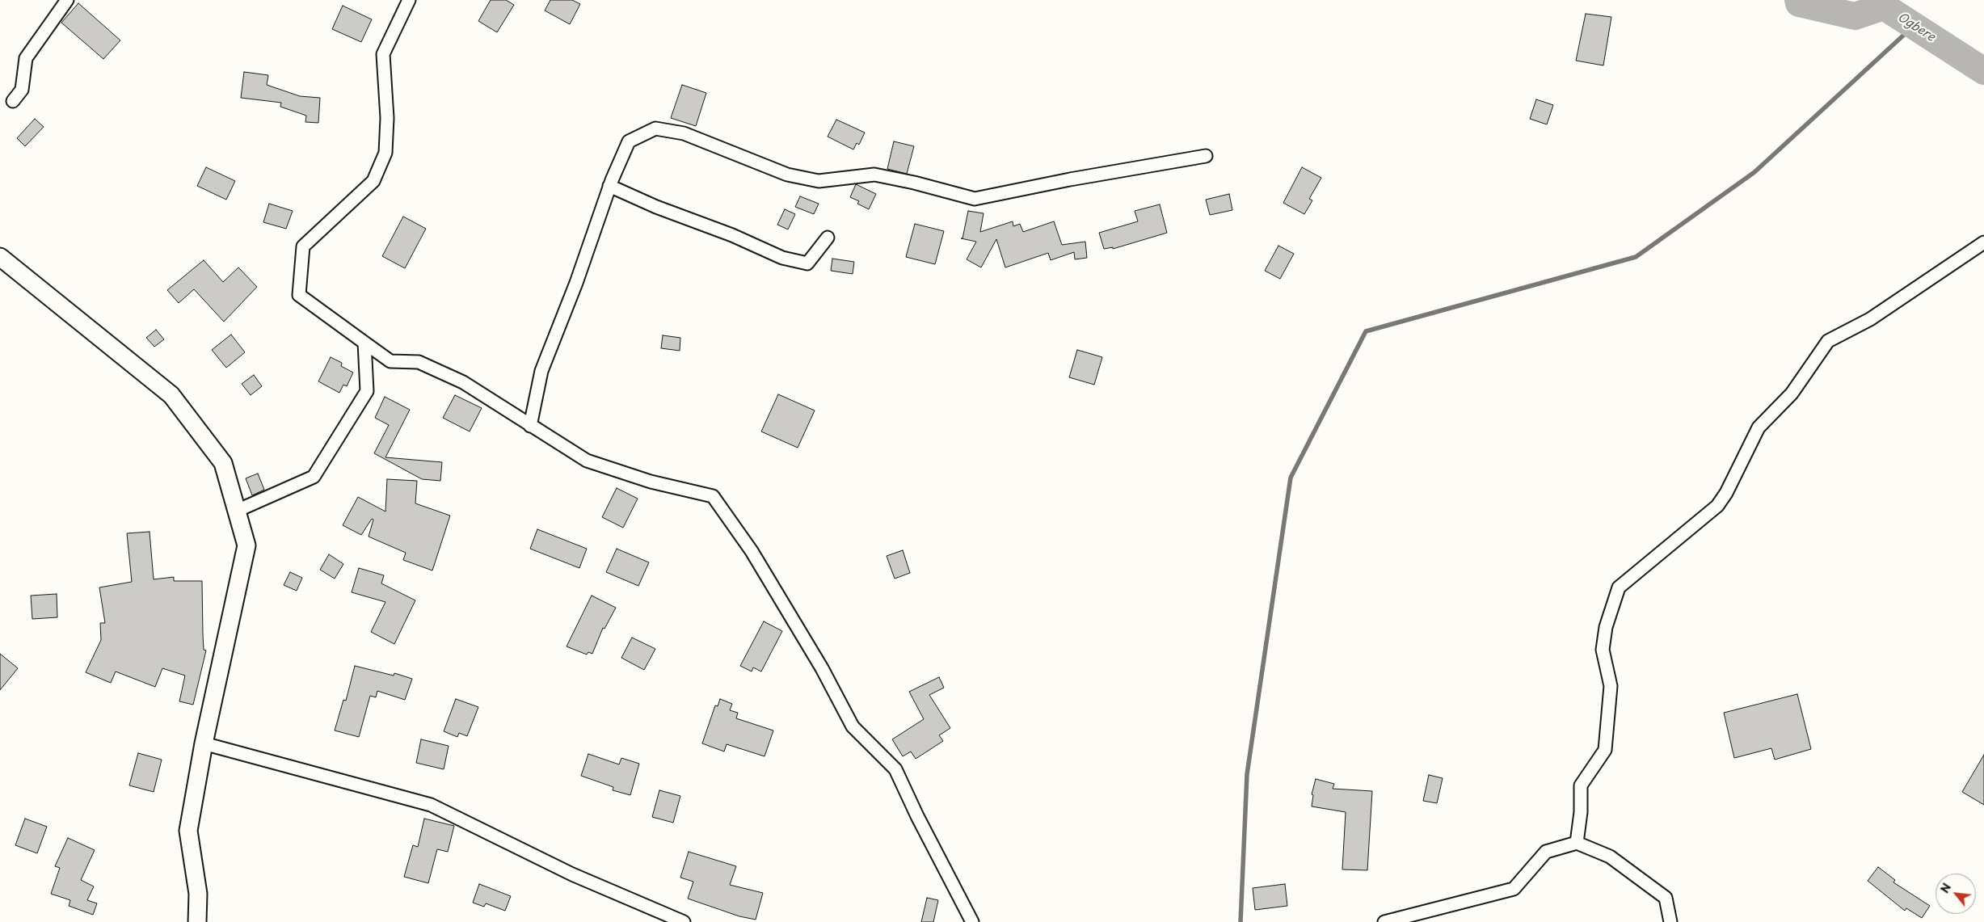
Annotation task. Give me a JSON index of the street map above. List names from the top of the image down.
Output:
{
  "water": ["Ogbere"],
  "north": "top left"
}
